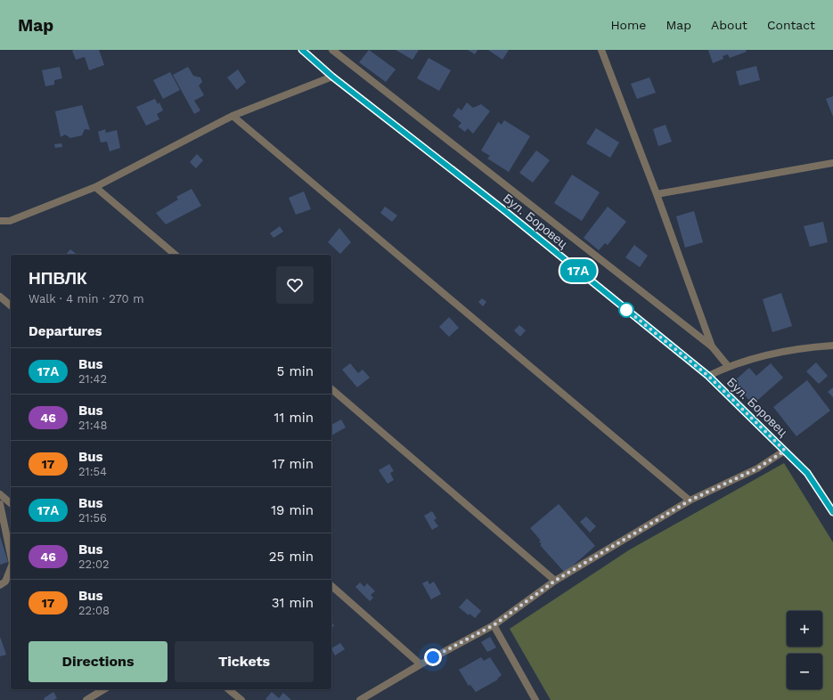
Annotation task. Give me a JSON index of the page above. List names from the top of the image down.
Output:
{
  "streets": {
    "street": ["Бул. Боровец"]
  },
  "lines": ["bus line 17А"],
  "page": {
    "header": "Map",
    "nav": [
      "Home",
      "Map",
      "About",
      "Contact"
    ],
    "on_map": "17А",
    "heading": [
      ["НПВЛК", "Walk · 4 min · 270 m"],
      "Departures"
    ],
    "list": [
      {
        "mark": "17А",
        "name": "Bus",
        "note": "21:42",
        "value": "5 min"
      },
      {
        "mark": "46",
        "name": "Bus",
        "note": "21:48",
        "value": "11 min"
      },
      {
        "mark": "17",
        "name": "Bus",
        "note": "21:54",
        "value": "17 min"
      },
      {
        "mark": "17А",
        "name": "Bus",
        "note": "21:56",
        "value": "19 min"
      },
      {
        "mark": "46",
        "name": "Bus",
        "note": "22:02",
        "value": "25 min"
      },
      {
        "mark": "17",
        "name": "Bus",
        "note": "22:08",
        "value": "31 min"
      }
    ],
    "map_buttons": ["+", "−"],
    "buttons": ["Directions", "Tickets"]
  }
}
